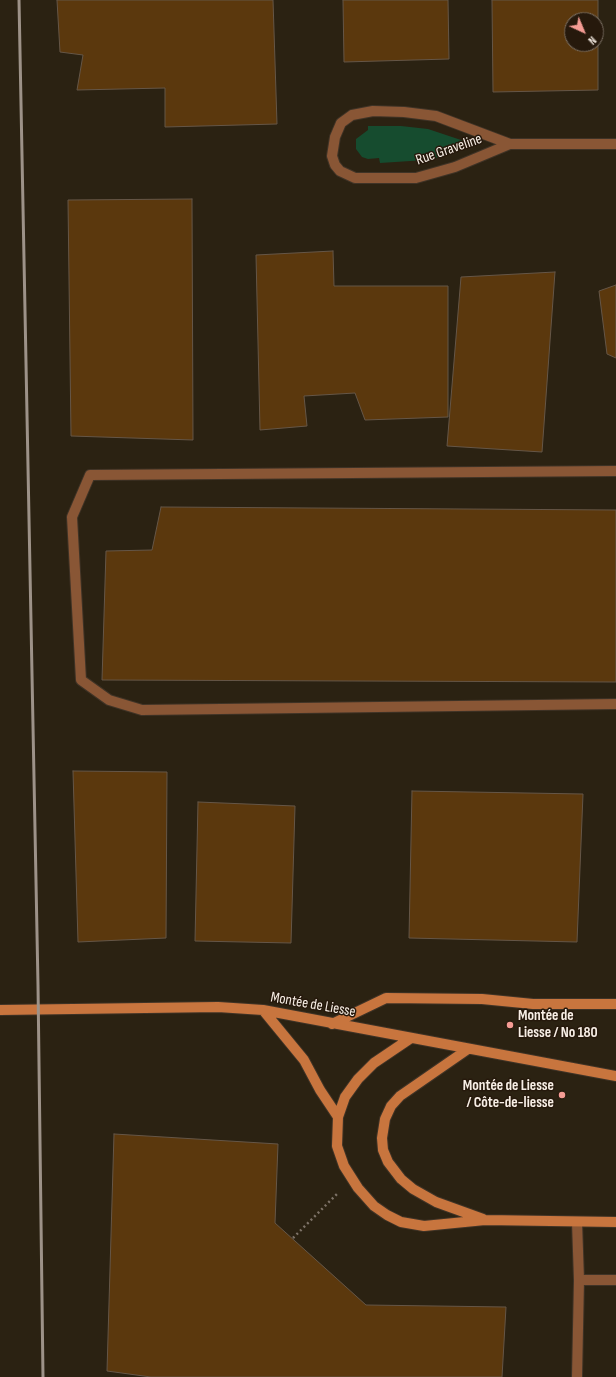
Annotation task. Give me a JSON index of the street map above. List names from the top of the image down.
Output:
{
  "streets": {
    "street": ["Rue Graveline", "Montée de Liesse"]
  },
  "places": ["Montée de Liesse / No 180", "Montée de Liesse / Côte-de-liesse"],
  "north": "bottom right"
}
